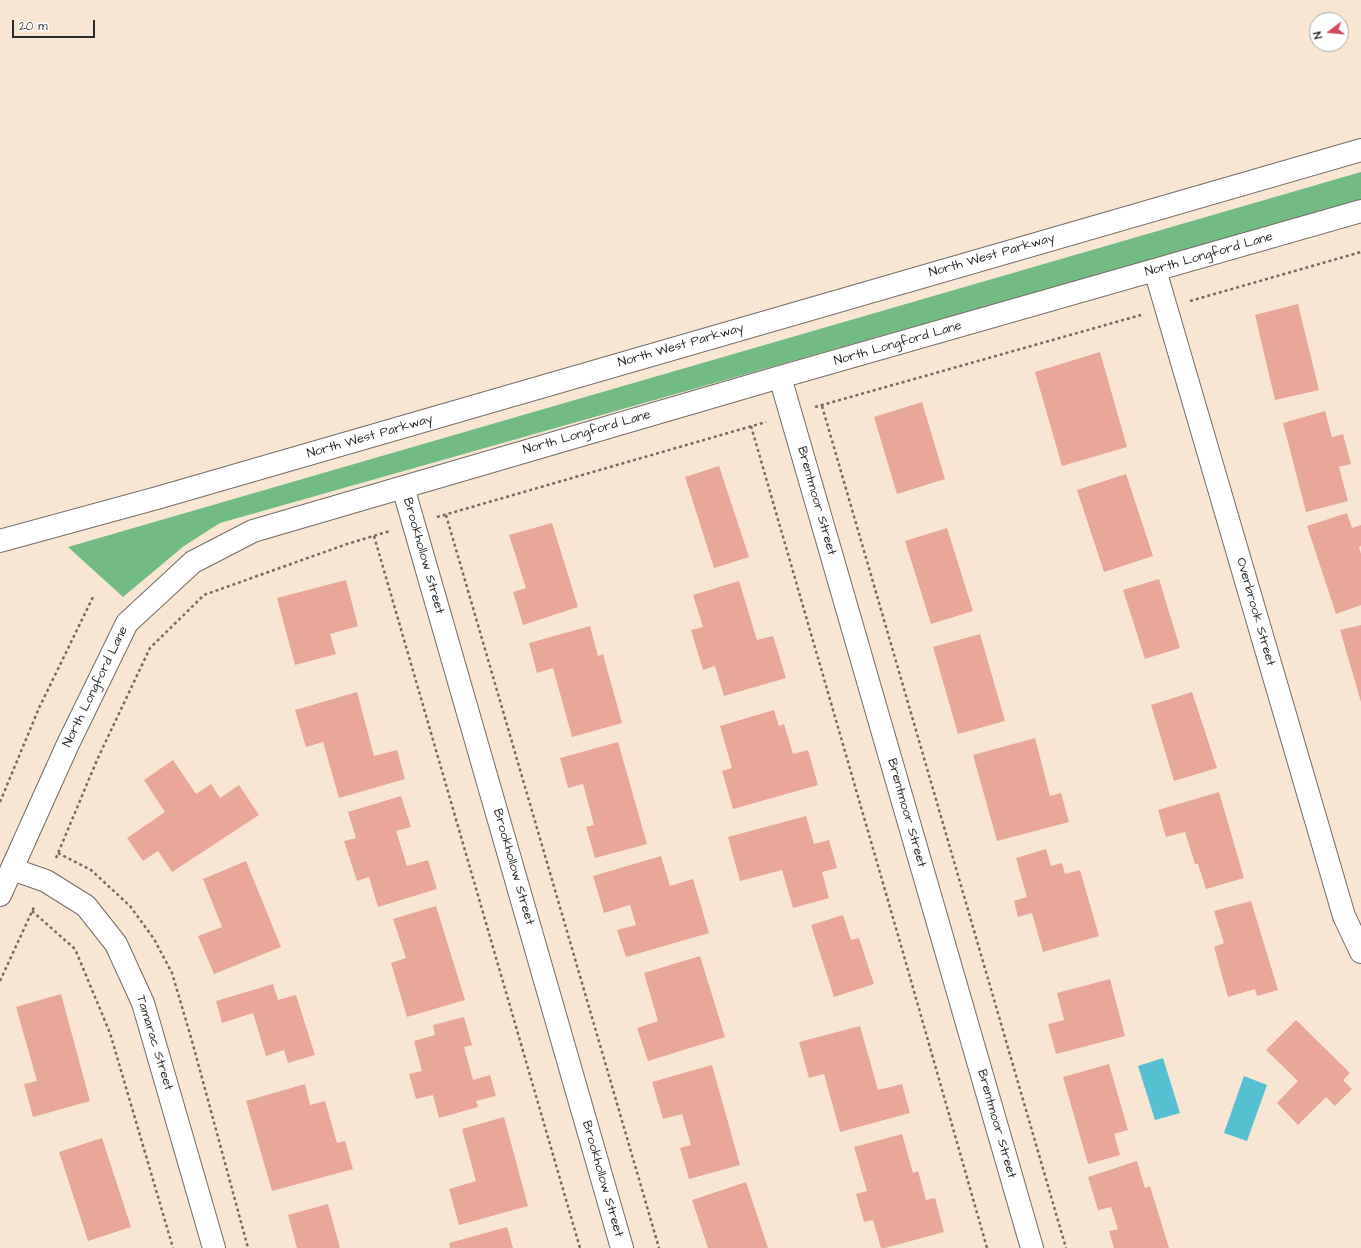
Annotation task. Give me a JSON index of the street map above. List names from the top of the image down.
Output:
{
  "streets": {
    "street": [
      "North Longford Lane",
      "North West Parkway",
      "Brentmoor Street",
      "Brookhollow Street",
      "Overbrook Street",
      "Tamarac Street"
    ]
  },
  "crossings": [
    ["North Longford Lane", "Brentmoor Street"],
    ["North Longford Lane", "Brookhollow Street"],
    ["North Longford Lane", "Overbrook Street"],
    ["North Longford Lane", "Tamarac Street"]
  ],
  "scale_bar": "20 m",
  "north": "left"
}
